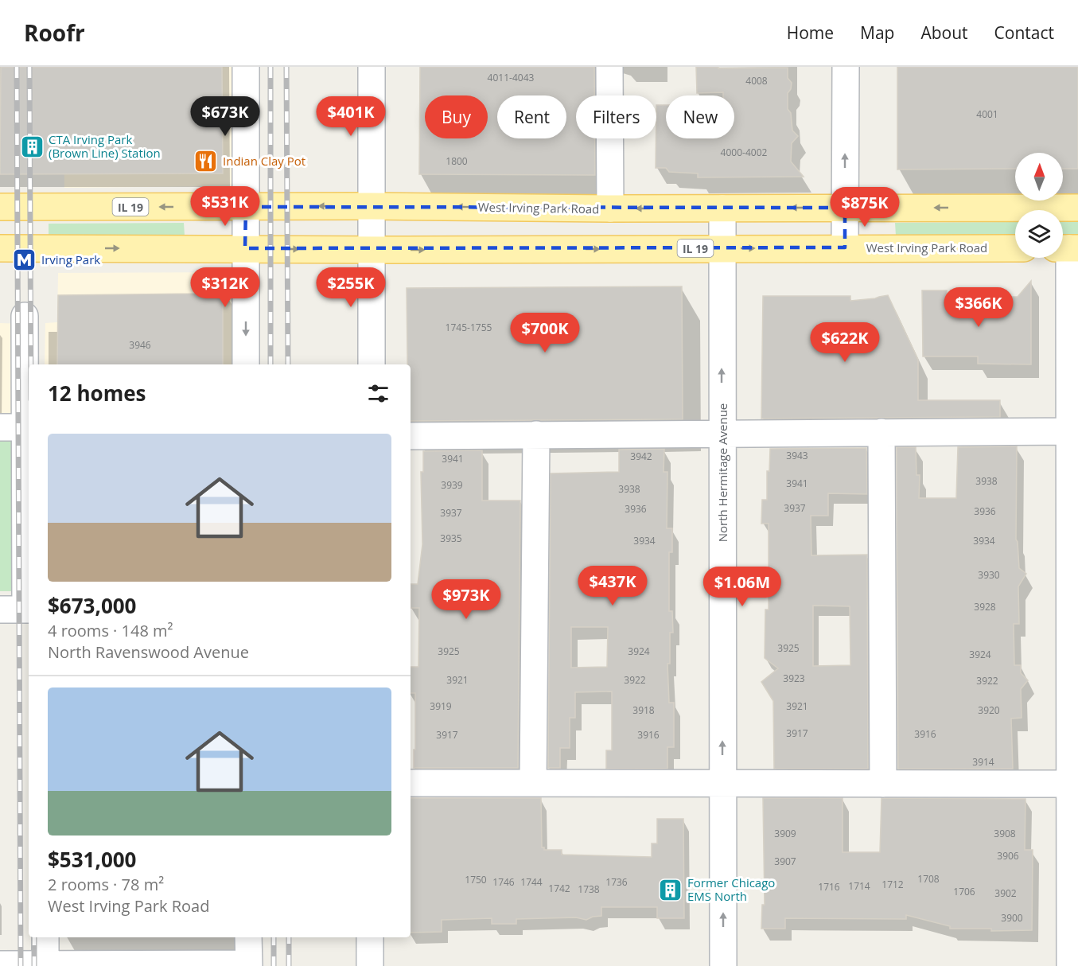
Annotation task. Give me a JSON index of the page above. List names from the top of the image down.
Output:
{
  "streets": {
    "main road": ["IL 19", "West Irving Park Road"],
    "street": ["North Hermitage Avenue"]
  },
  "crossings": [
    ["West Irving Park Road", "North Hermitage Avenue"]
  ],
  "places": {
    "building": ["CTA Irving Park (Brown Line) Station", "Former Chicago EMS North"],
    "restaurant": ["Indian Clay Pot"],
    "metro station": ["Irving Park"]
  },
  "house_numbers": [
    "4011-4043",
    "4008",
    "4001",
    "4000-4002",
    "1800",
    "1745-1755",
    "3946",
    "3943",
    "3942",
    "3941",
    "3938",
    "3941",
    "3939",
    "3938",
    "3937",
    "3936",
    "3936",
    "3937",
    "3935",
    "3934",
    "3934",
    "3930",
    "3928",
    "3925",
    "3925",
    "3924",
    "3924",
    "3923",
    "3921",
    "3922",
    "3922",
    "3919",
    "3921",
    "3918",
    "3920",
    "3917",
    "3916",
    "3917",
    "3916",
    "3914",
    "3909",
    "3908",
    "3906",
    "3907",
    "1708",
    "1750",
    "1746",
    "1744",
    "1736",
    "1712",
    "1714",
    "1716",
    "1742",
    "1738",
    "1706",
    "3902",
    "3900"
  ],
  "north": "top",
  "page": {
    "header": "Roofr",
    "nav": [
      "Home",
      "Map",
      "About",
      "Contact"
    ],
    "chip": [
      "Buy",
      "Rent",
      "Filters",
      "New"
    ],
    "price": [
      "$673K",
      "$401K",
      "$531K",
      "$875K",
      "$312K",
      "$255K",
      "$366K",
      "$700K",
      "$622K",
      "$437K",
      "$1.06M",
      "$973K"
    ],
    "heading": "12 homes",
    "list": [
      {
        "name": "$673,000",
        "note": "4 rooms · 148 m² · North Ravenswood Avenue"
      },
      {
        "name": "$531,000",
        "note": "2 rooms · 78 m² · West Irving Park Road"
      }
    ]
  }
}
